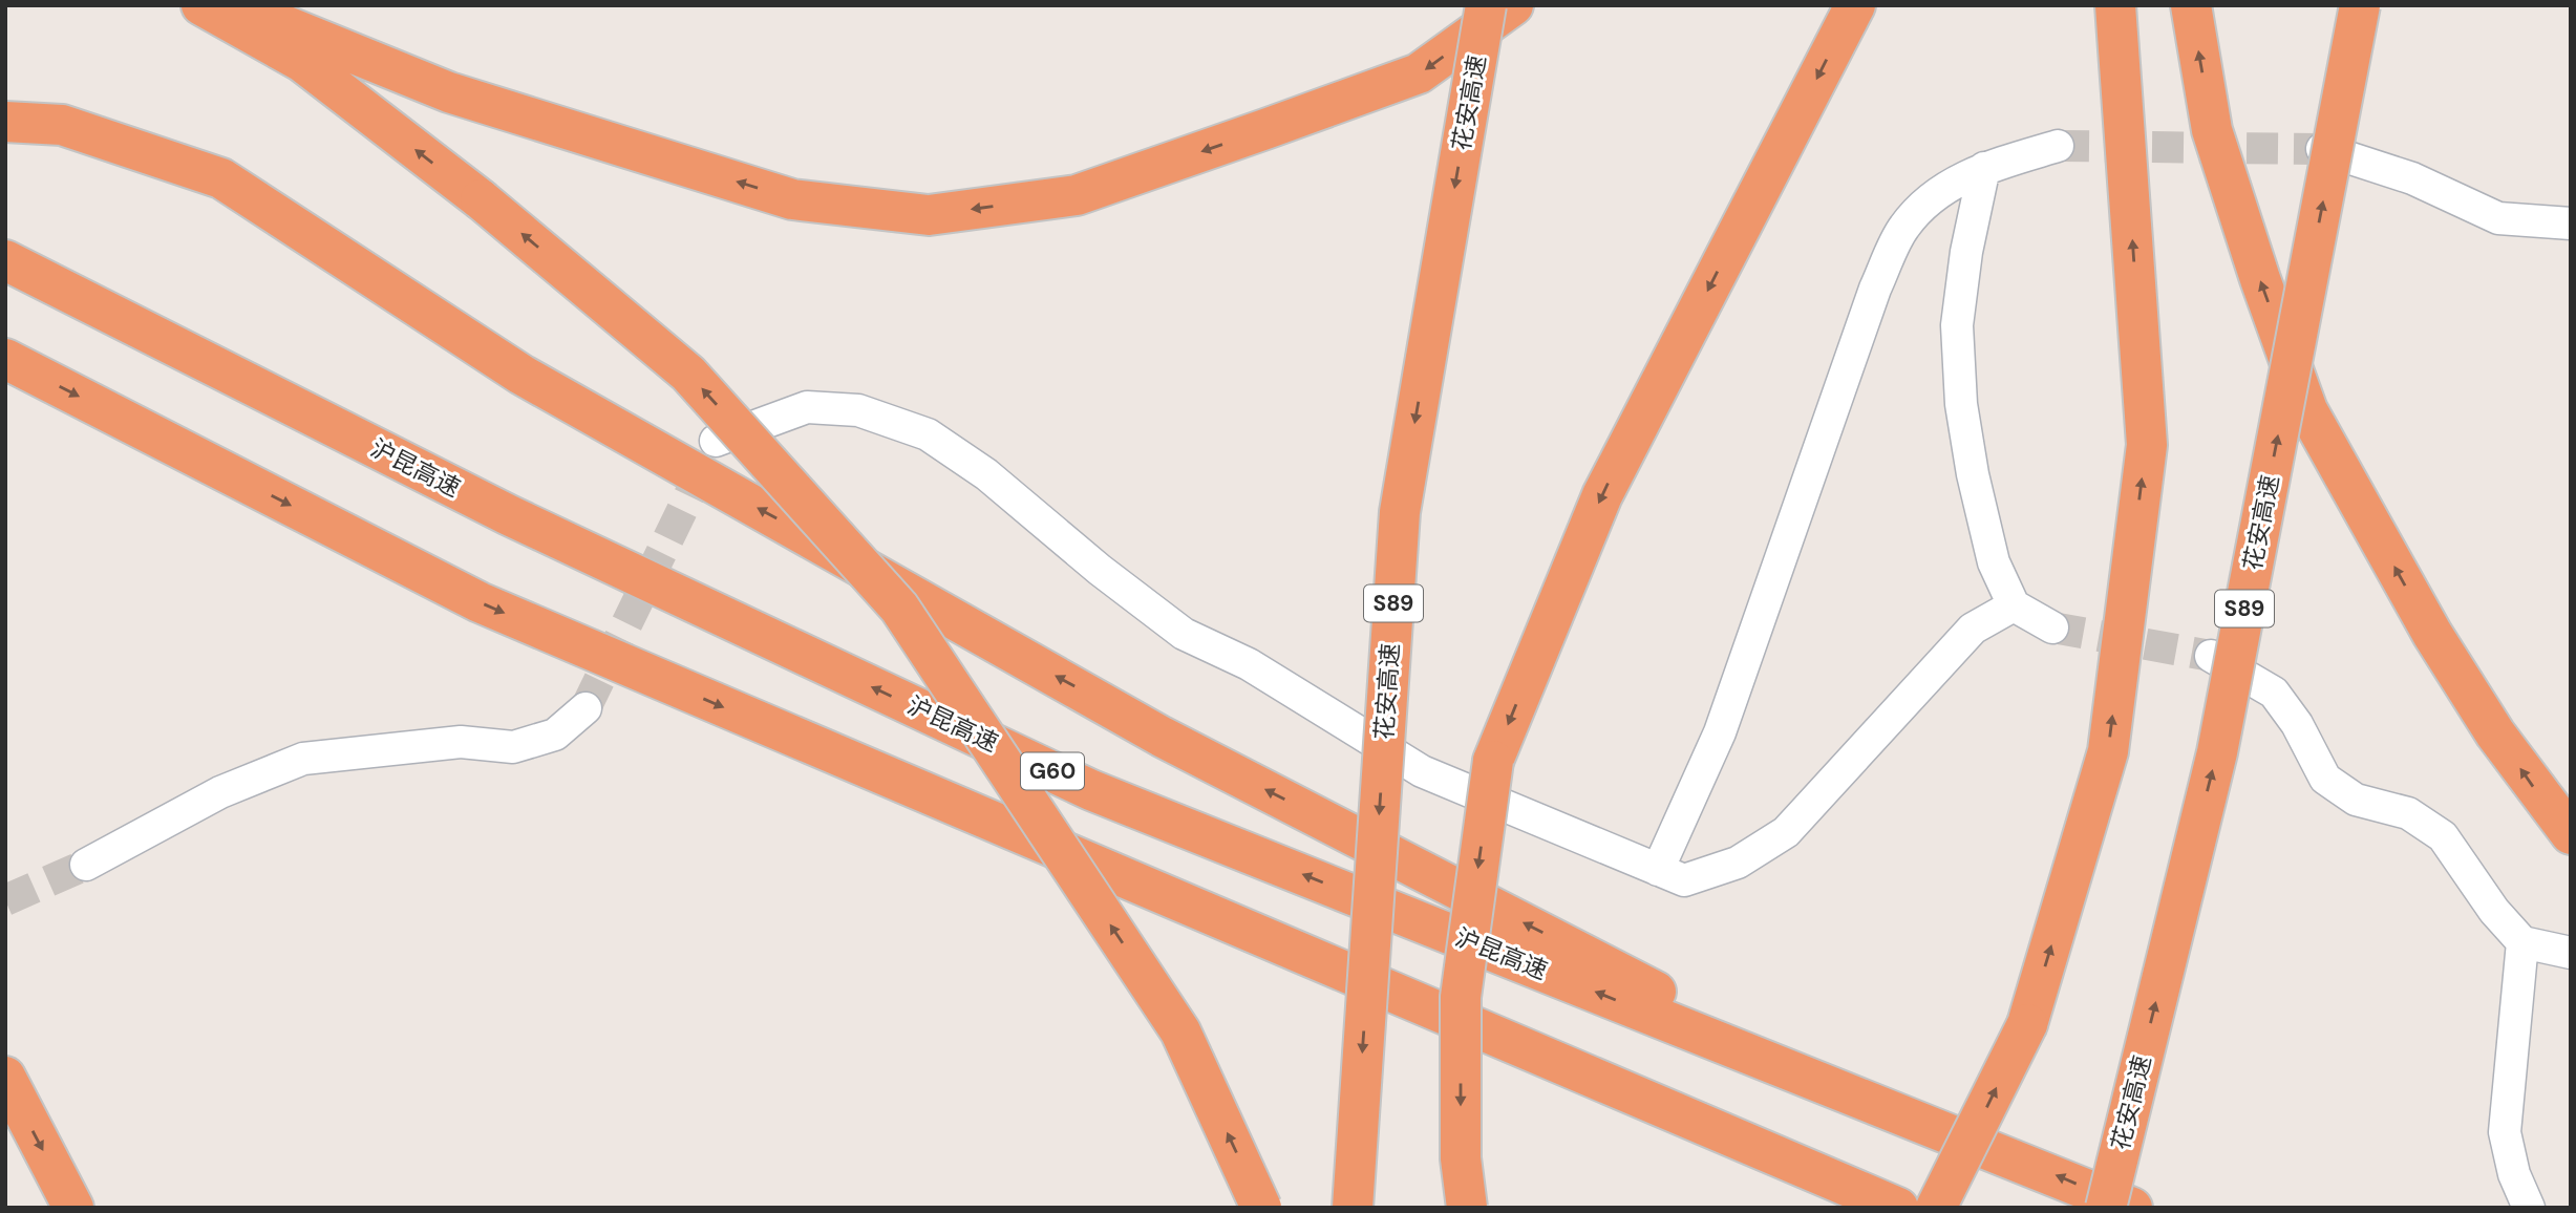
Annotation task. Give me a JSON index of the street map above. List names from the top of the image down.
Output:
{
  "streets": {
    "highway": [
      "花安高速",
      "沪昆高速",
      "S89",
      "G60"
    ]
  }
}
